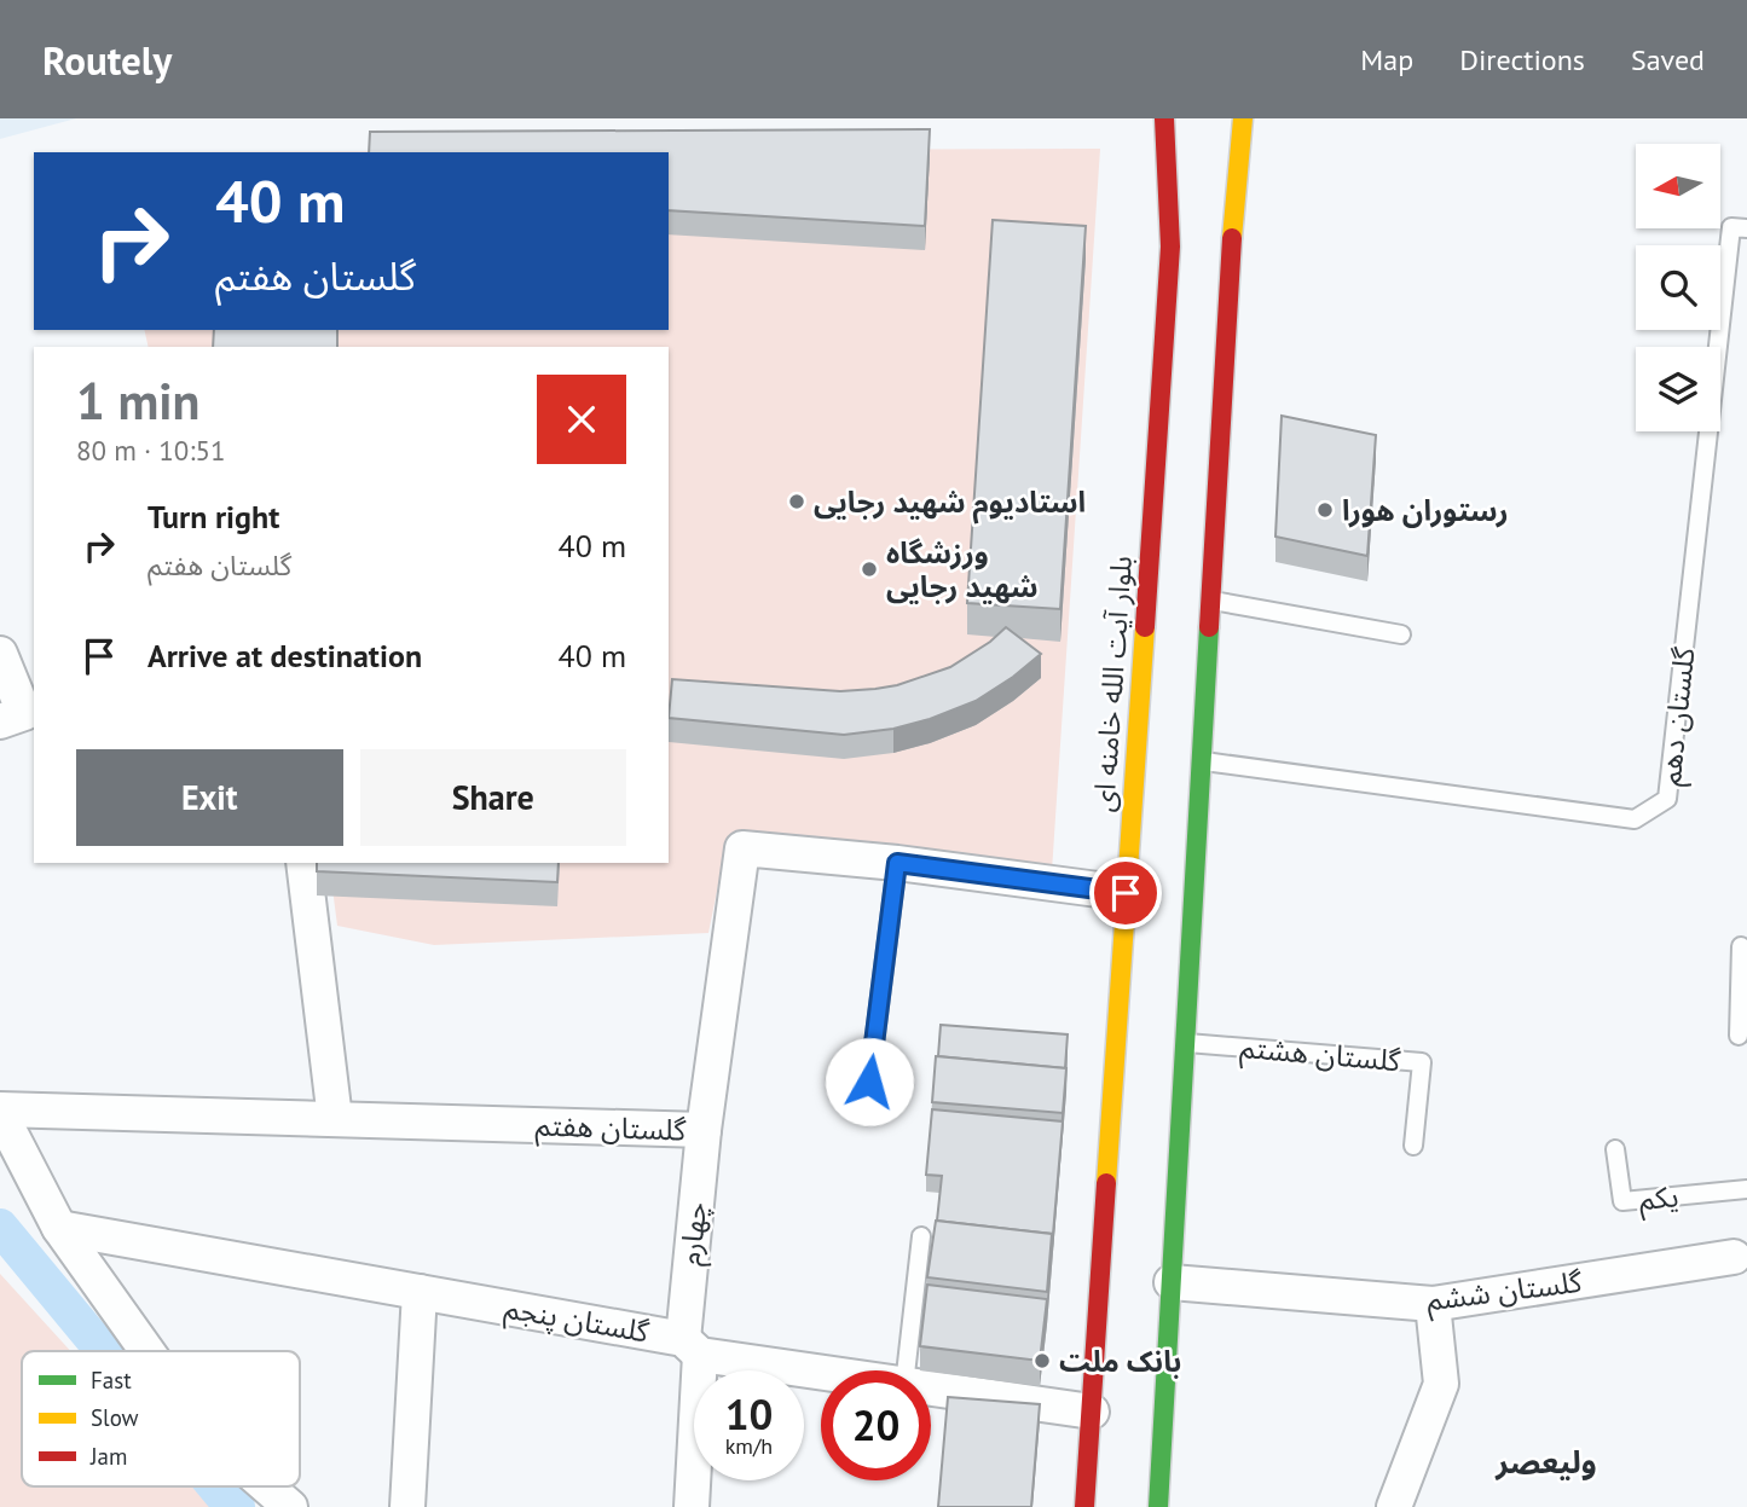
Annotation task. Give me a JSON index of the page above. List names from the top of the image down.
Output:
{
  "streets": {
    "main road": ["بلوار آیت الله خامنه ای"],
    "street": [
      "گلستان هفتم",
      "چهارم",
      "گلستان ششم",
      "گلستان پنجم"
    ],
    "lane": ["گلستان دهم", "گلستان هشتم", "یکم"]
  },
  "crossings": [
    ["بلوار آیت الله خامنه ای", "گلستان هفتم"],
    ["بلوار آیت الله خامنه ای", "گلستان پنجم"],
    ["گلستان هفتم", "چهارم"],
    ["چهارم", "گلستان پنجم"]
  ],
  "districts": ["ولیعصر"],
  "places": [
    "استادیوم شهید رجایی",
    "رستوران هورا",
    "ورزشگاه شهید رجایی",
    "بانک ملت"
  ],
  "legend": ["Fast", "Slow", "Jam"],
  "north": "left",
  "page": {
    "header": "Routely",
    "nav": ["Map", "Directions", "Saved"],
    "turn": ["40 m", "گلستان هفتم"],
    "heading": ["1 min", "80 m · 10:51"],
    "list": [
      {
        "name": "Turn right",
        "note": "گلستان هفتم",
        "value": "40 m"
      },
      {
        "name": "Arrive at destination",
        "value": "40 m"
      }
    ],
    "buttons": ["Exit", "Share"],
    "speed": "10 km/h",
    "limit": "20"
  }
}
